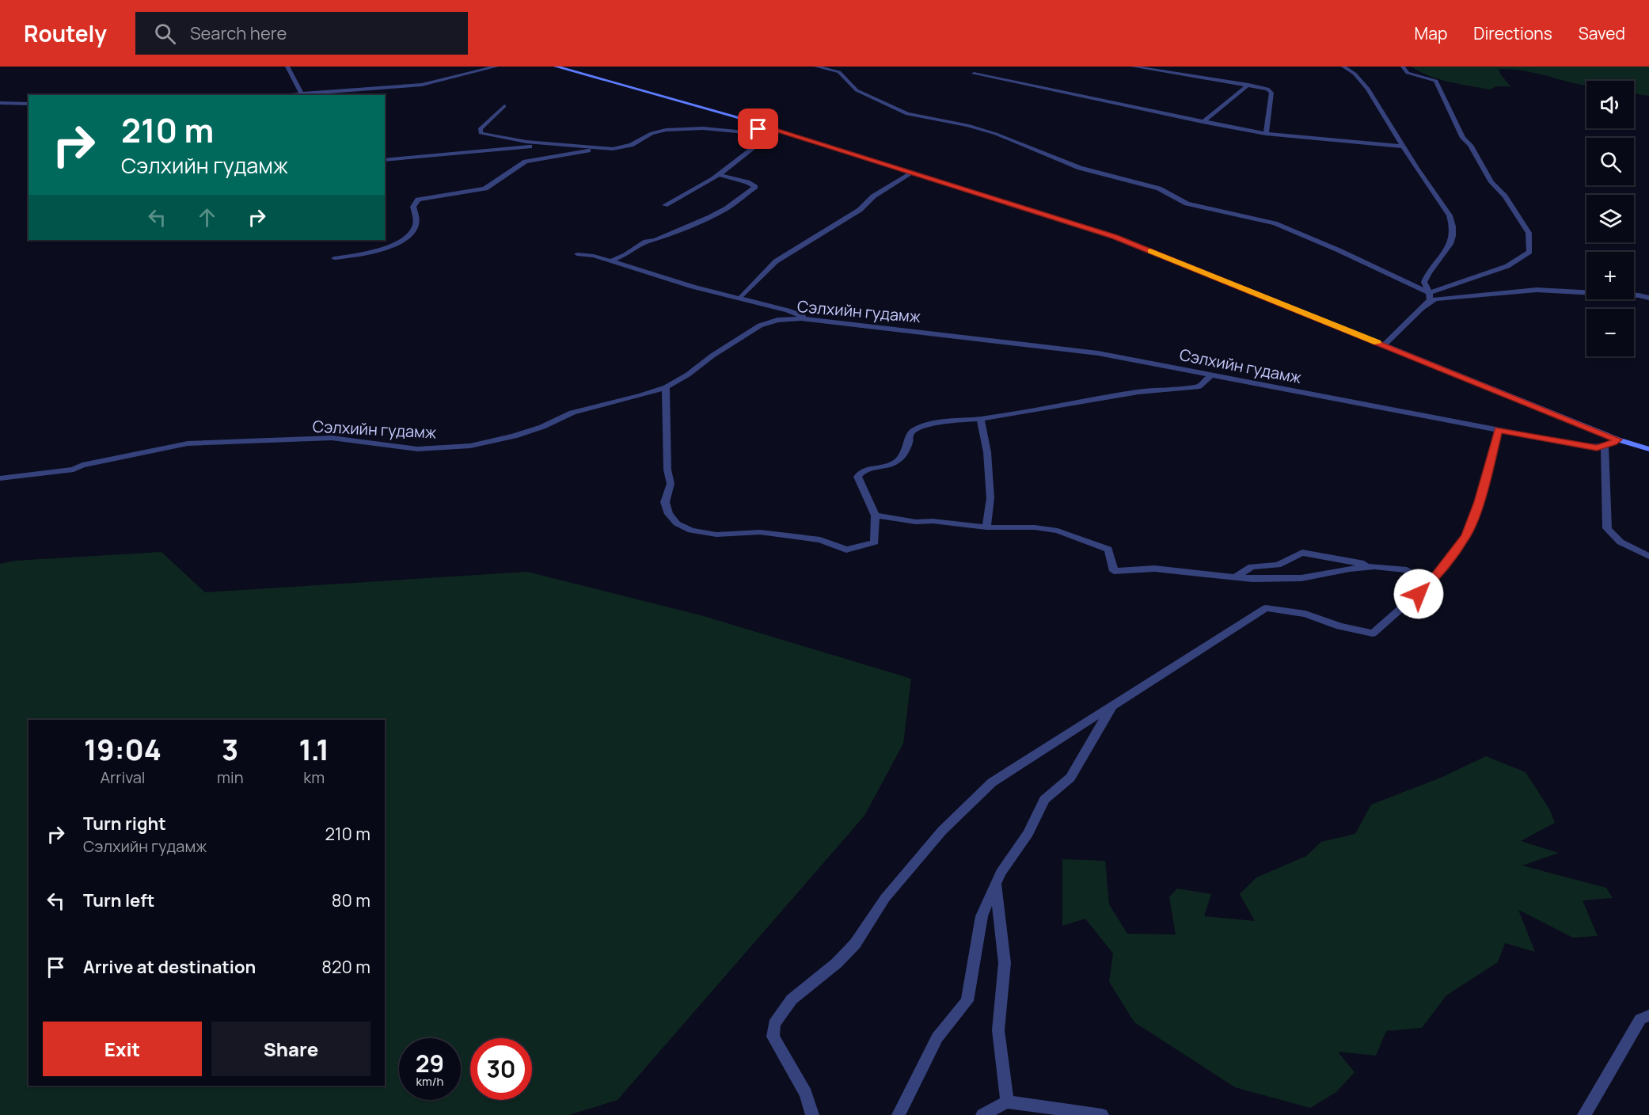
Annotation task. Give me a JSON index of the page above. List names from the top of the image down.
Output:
{
  "streets": {
    "street": ["Сэлхийн гудамж"]
  },
  "page": {
    "header": "Routely",
    "search": "Search here",
    "nav": ["Map", "Directions", "Saved"],
    "map_buttons": ["+", "−"],
    "turn": ["210 m", "Сэлхийн гудамж"],
    "eta": [
      "19:04",
      "Arrival",
      "3",
      "min",
      "1.1",
      "km"
    ],
    "list": [
      {
        "name": "Turn right",
        "note": "Сэлхийн гудамж",
        "value": "210 m"
      },
      {
        "name": "Turn left",
        "value": "80 m"
      },
      {
        "name": "Arrive at destination",
        "value": "820 m"
      }
    ],
    "buttons": ["Exit", "Share"],
    "speed": "29 km/h",
    "limit": "30"
  }
}
